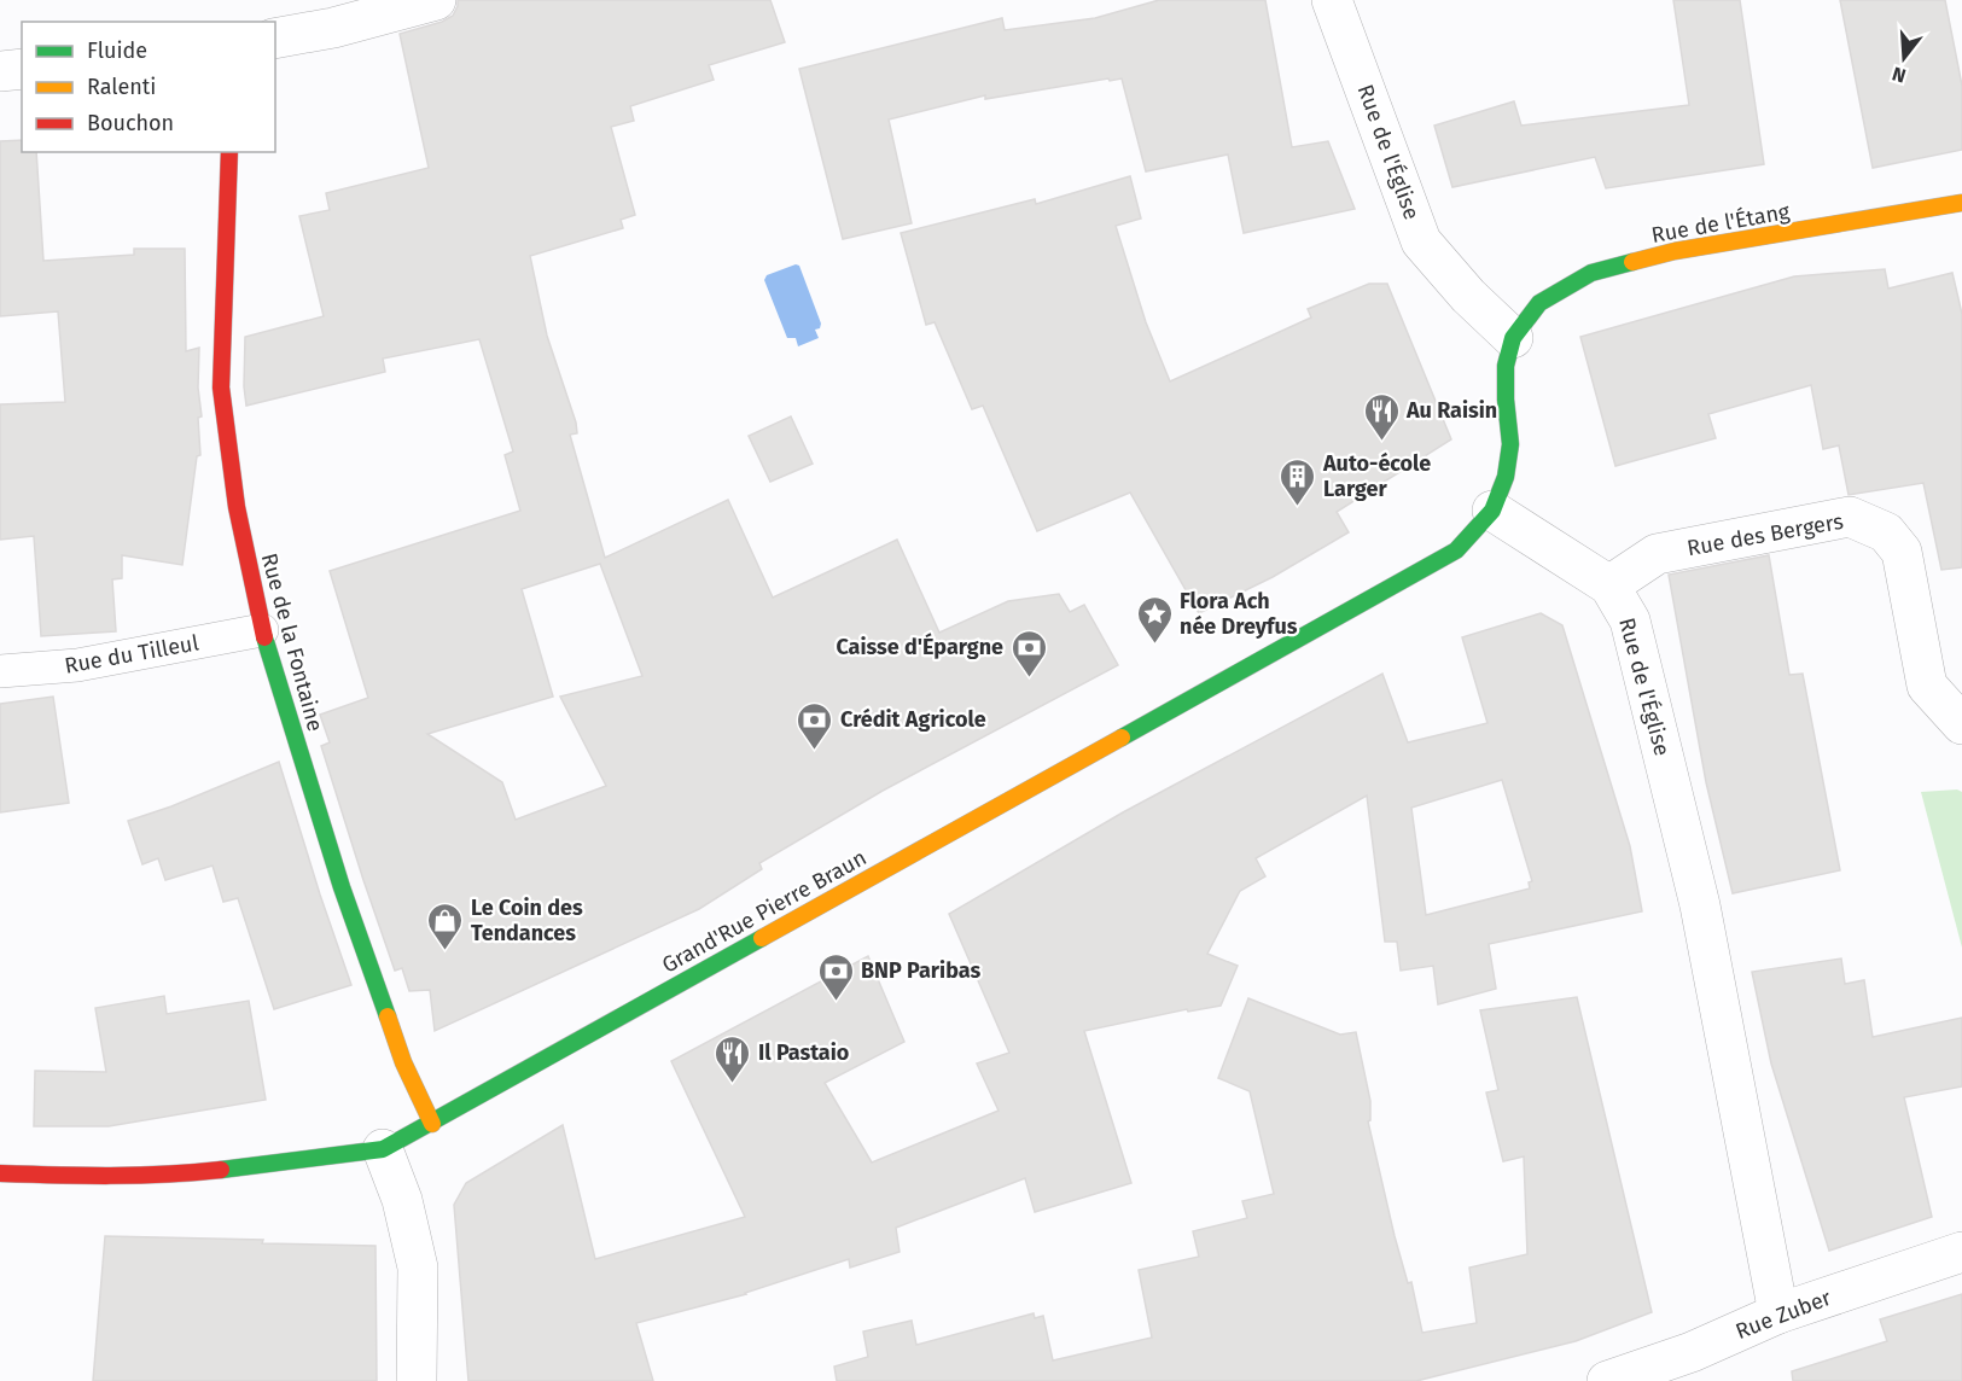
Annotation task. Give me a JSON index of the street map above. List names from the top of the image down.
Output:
{
  "streets": {
    "street": [
      "Rue de l'Église",
      "Rue de l'Étang",
      "Rue des Bergers",
      "Rue de la Fontaine",
      "Grand'Rue Pierre Braun",
      "Rue Zuber"
    ],
    "lane": ["Rue du Tilleul"]
  },
  "crossings": [
    ["Rue de l'Église", "Rue de l'Étang"],
    ["Rue de l'Église", "Rue des Bergers"],
    ["Rue de l'Église", "Grand'Rue Pierre Braun"],
    ["Rue de l'Église", "Rue Zuber"],
    ["Rue de la Fontaine", "Rue du Tilleul"],
    ["Rue de la Fontaine", "Grand'Rue Pierre Braun"]
  ],
  "places": {
    "restaurant": ["Au Raisin", "Il Pastaio"],
    "building": ["Auto-école Larger"],
    "place": ["Flora Ach née Dreyfus"],
    "bank": ["Caisse d'Épargne", "Crédit Agricole", "BNP Paribas"],
    "shop": ["Le Coin des Tendances"]
  },
  "legend": ["Fluide", "Ralenti", "Bouchon"],
  "north": "bottom"
}
